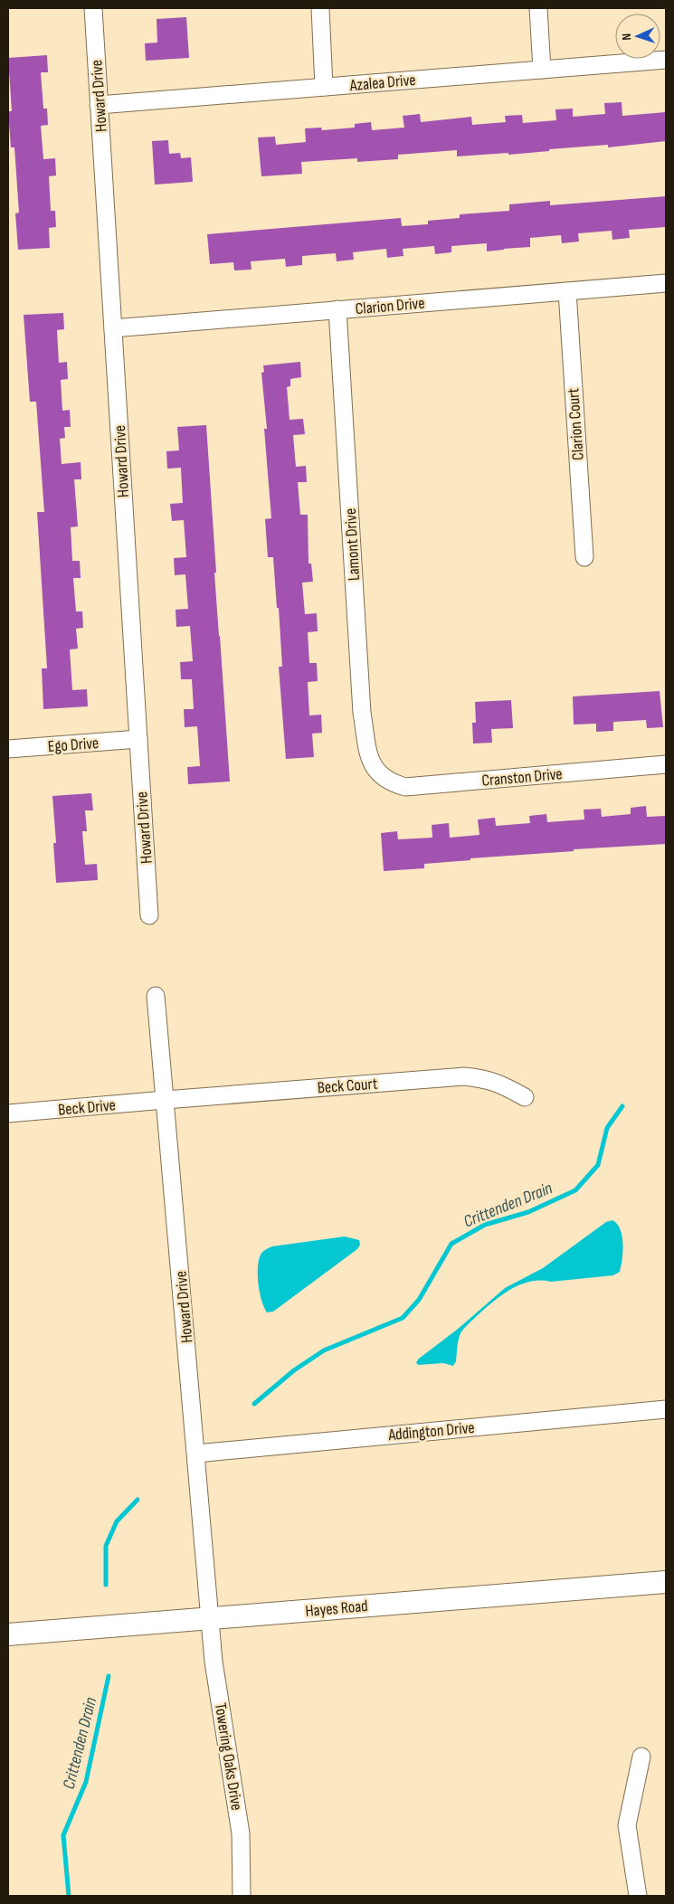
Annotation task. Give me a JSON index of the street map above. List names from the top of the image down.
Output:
{
  "streets": {
    "street": [
      "Azalea Drive",
      "Howard Drive",
      "Clarion Drive",
      "Clarion Court",
      "Lamont Drive",
      "Ego Drive",
      "Cranston Drive",
      "Beck Court",
      "Beck Drive",
      "Addington Drive",
      "Hayes Road",
      "Towering Oaks Drive"
    ]
  },
  "crossings": [
    ["Azalea Drive", "Howard Drive"],
    ["Howard Drive", "Clarion Drive"],
    ["Howard Drive", "Ego Drive"],
    ["Howard Drive", "Beck Court"],
    ["Howard Drive", "Beck Drive"],
    ["Howard Drive", "Addington Drive"],
    ["Howard Drive", "Hayes Road"],
    ["Howard Drive", "Towering Oaks Drive"],
    ["Clarion Drive", "Clarion Court"],
    ["Clarion Drive", "Lamont Drive"],
    ["Lamont Drive", "Cranston Drive"],
    ["Beck Court", "Beck Drive"],
    ["Hayes Road", "Towering Oaks Drive"]
  ],
  "water": ["Crittenden Drain"],
  "north": "left"
}
